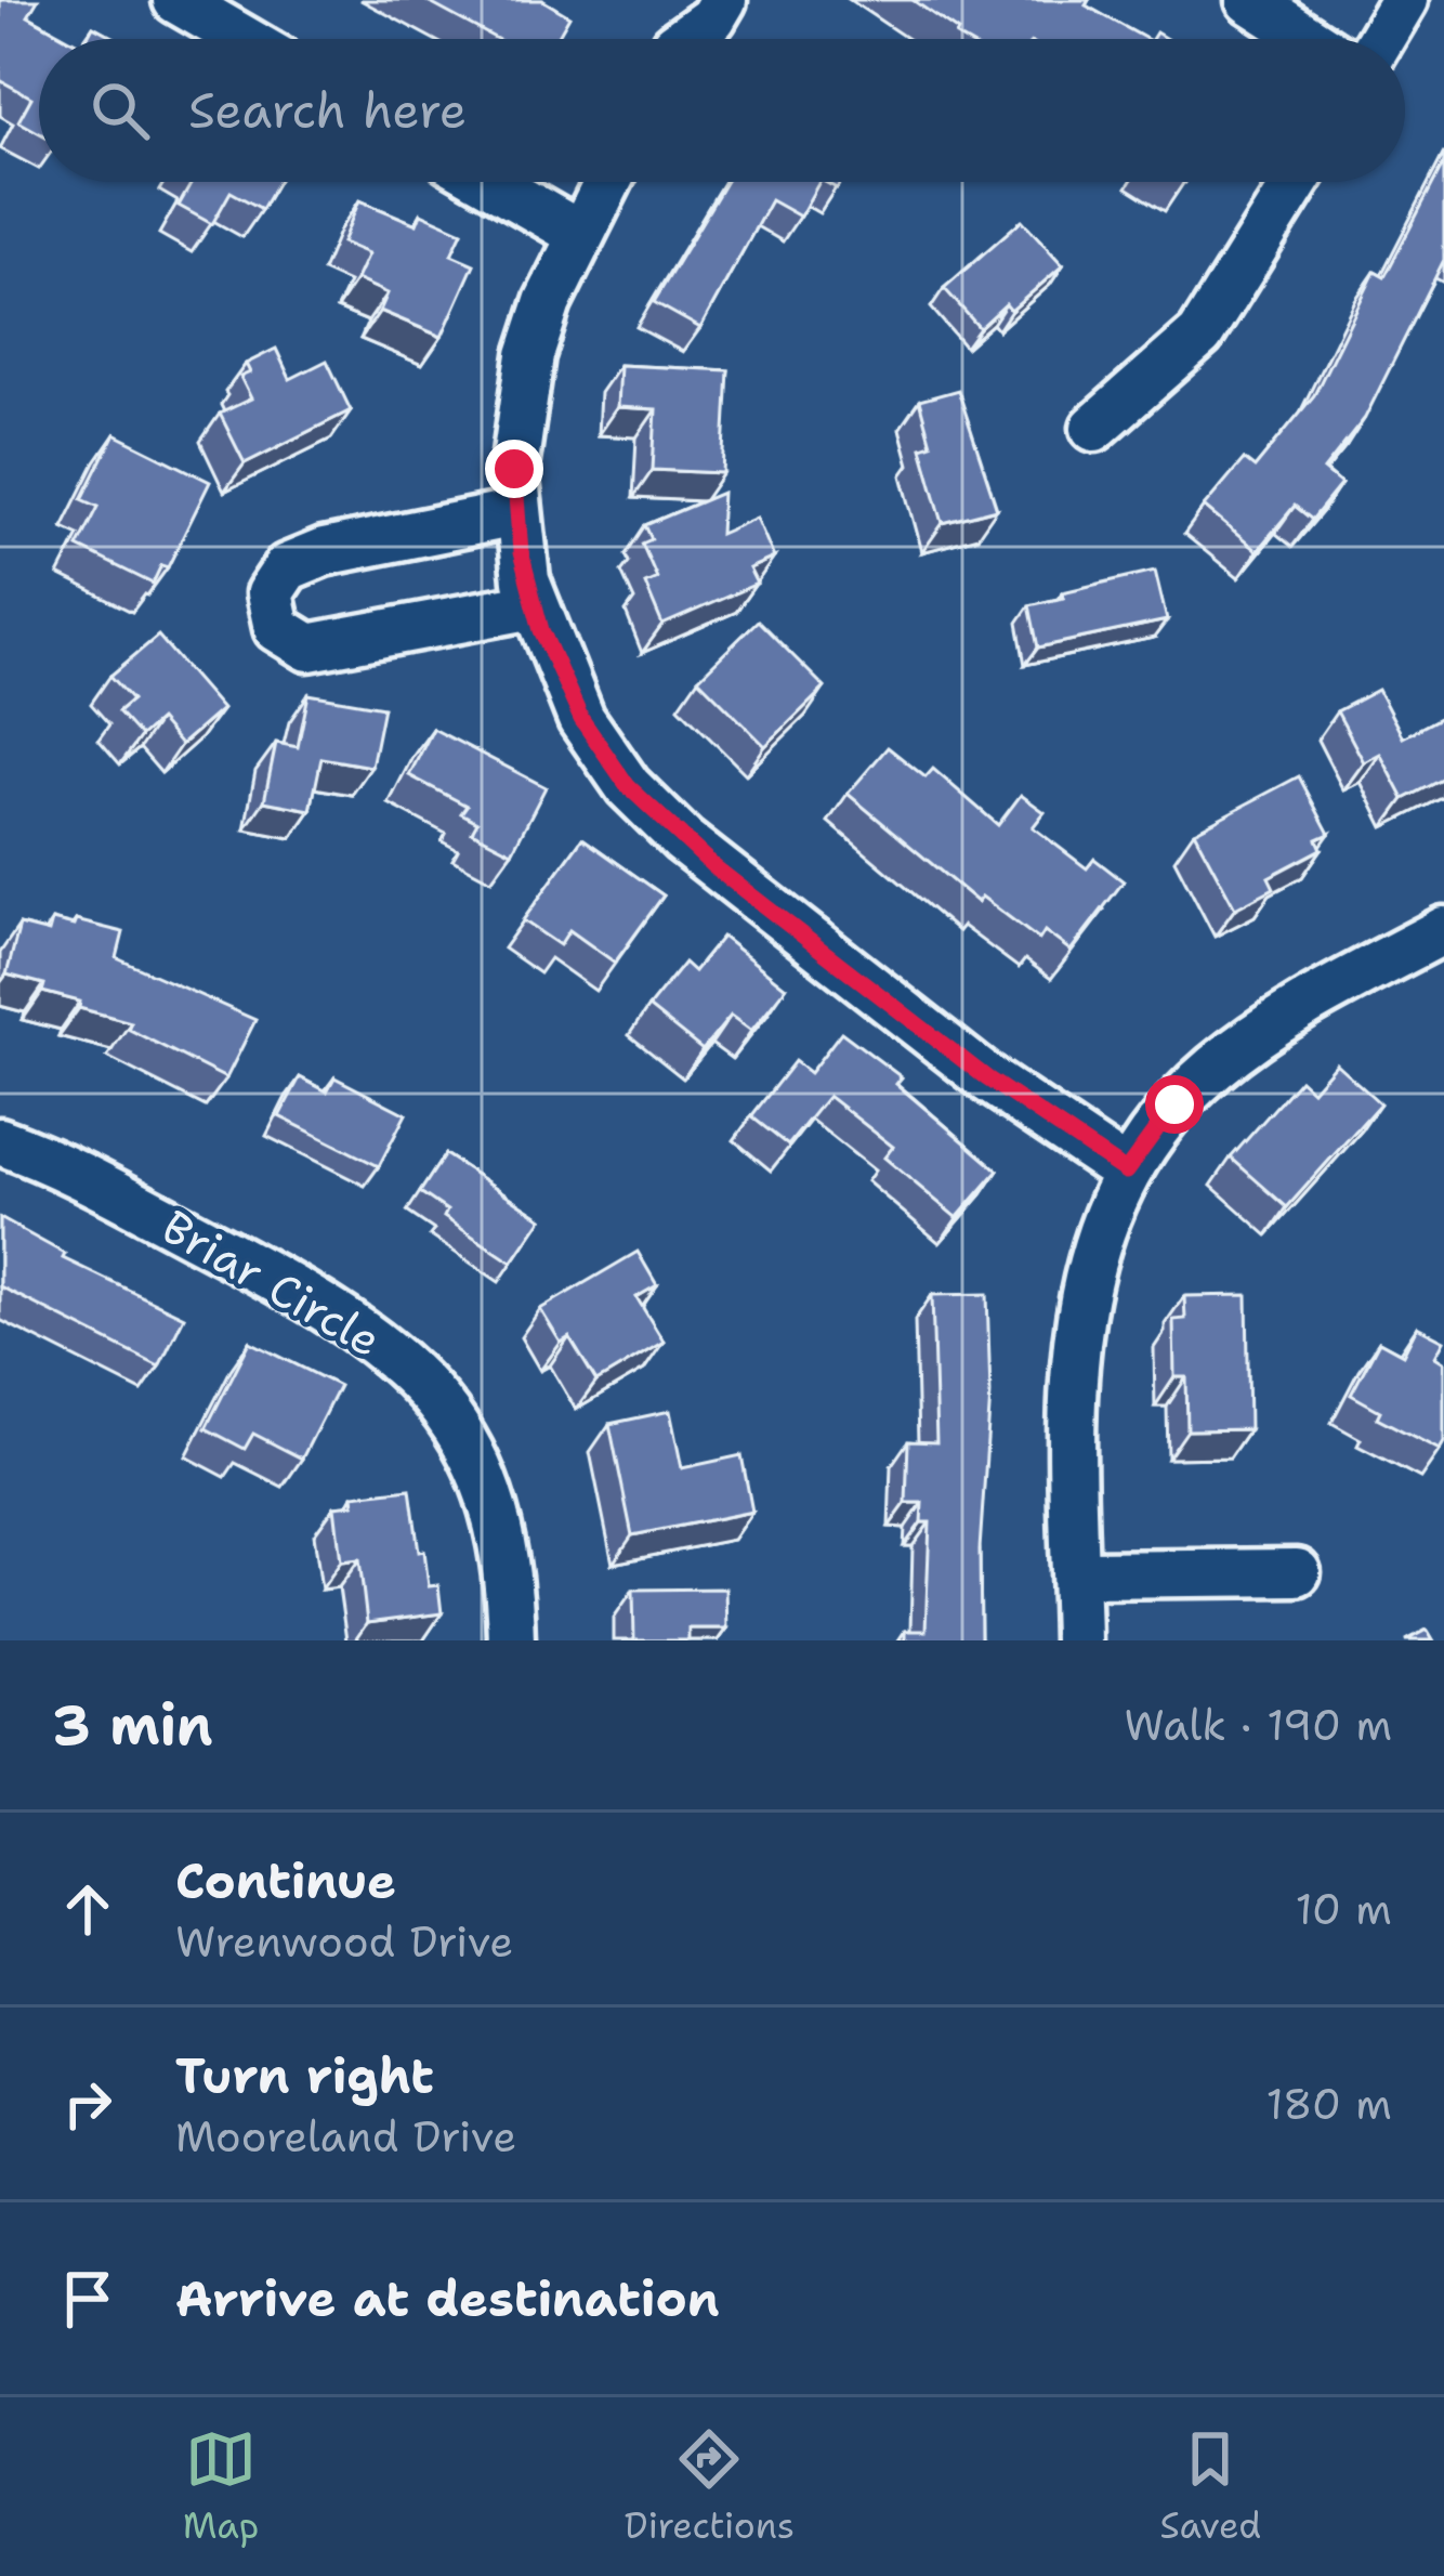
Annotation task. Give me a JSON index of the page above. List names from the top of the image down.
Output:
{
  "streets": {
    "street": ["Briar Circle"]
  },
  "page": {
    "search": "Search here",
    "heading": ["3 min", "Walk · 190 m"],
    "list": [
      ["Continue", "Wrenwood Drive", "10 m"],
      ["Turn right", "Mooreland Drive", "180 m"],
      "Arrive at destination"
    ],
    "nav": ["Map", "Directions", "Saved"]
  }
}
